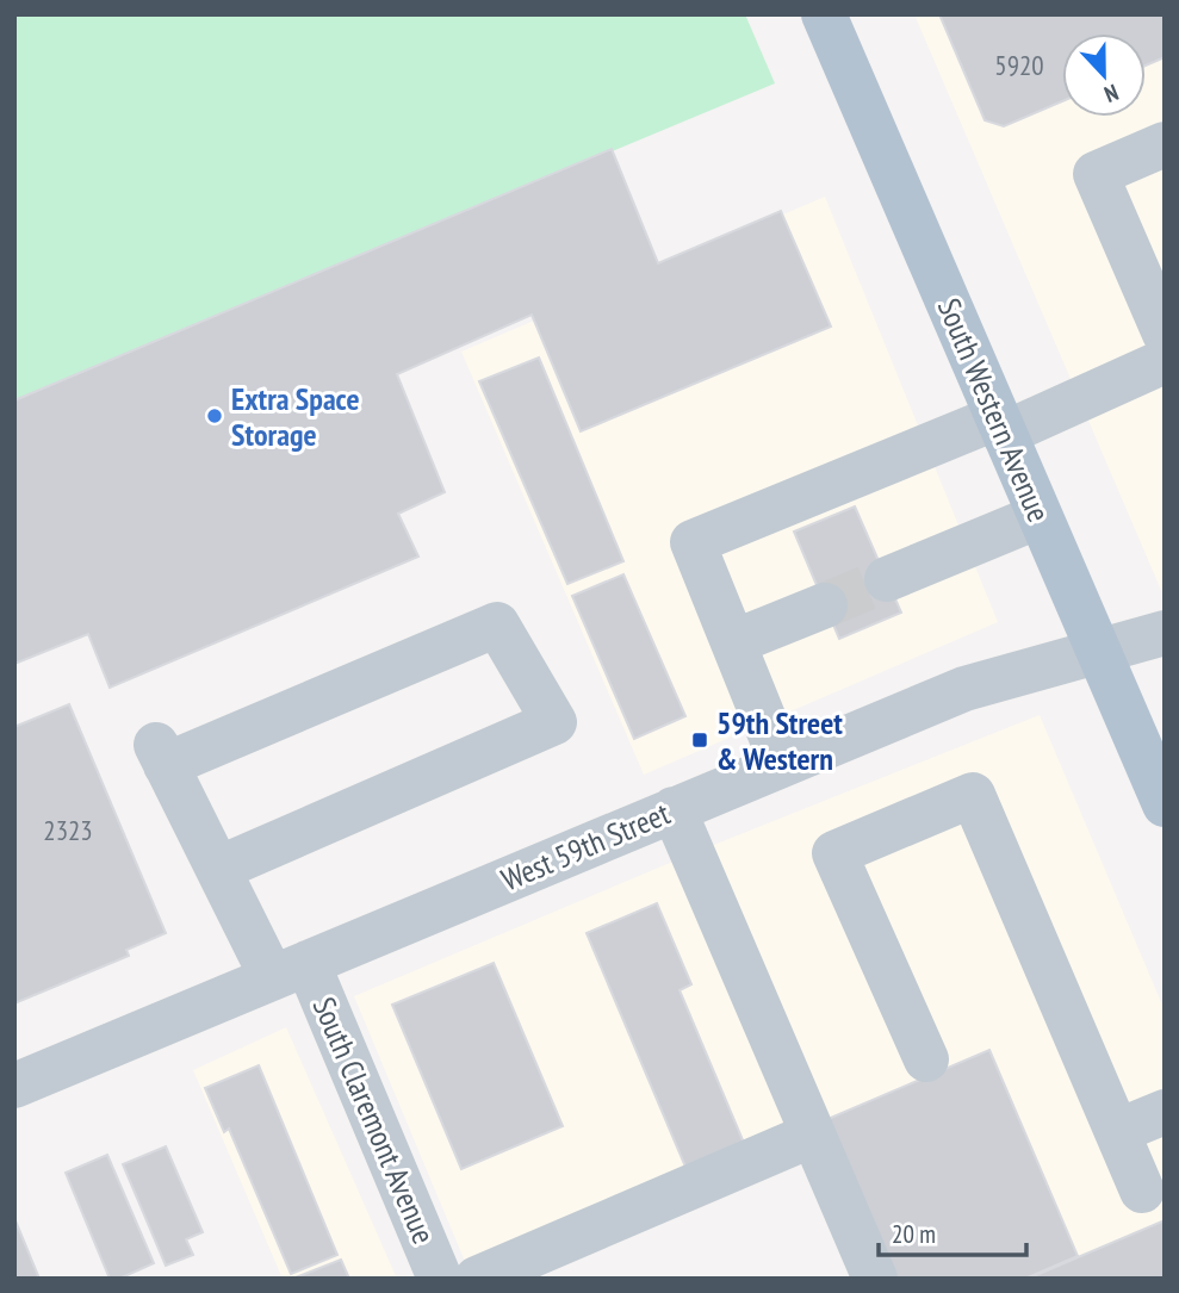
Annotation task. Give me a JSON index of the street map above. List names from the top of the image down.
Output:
{
  "streets": {
    "main road": ["South Western Avenue"],
    "street": ["West 59th Street", "South Claremont Avenue"]
  },
  "crossings": [
    ["South Western Avenue", "West 59th Street"],
    ["West 59th Street", "South Claremont Avenue"]
  ],
  "places": {
    "other": ["Extra Space Storage"],
    "transit": ["59th Street & Western"]
  },
  "house_numbers": ["5920", "2323"],
  "scale_bar": "20 m",
  "north": "bottom"
}
